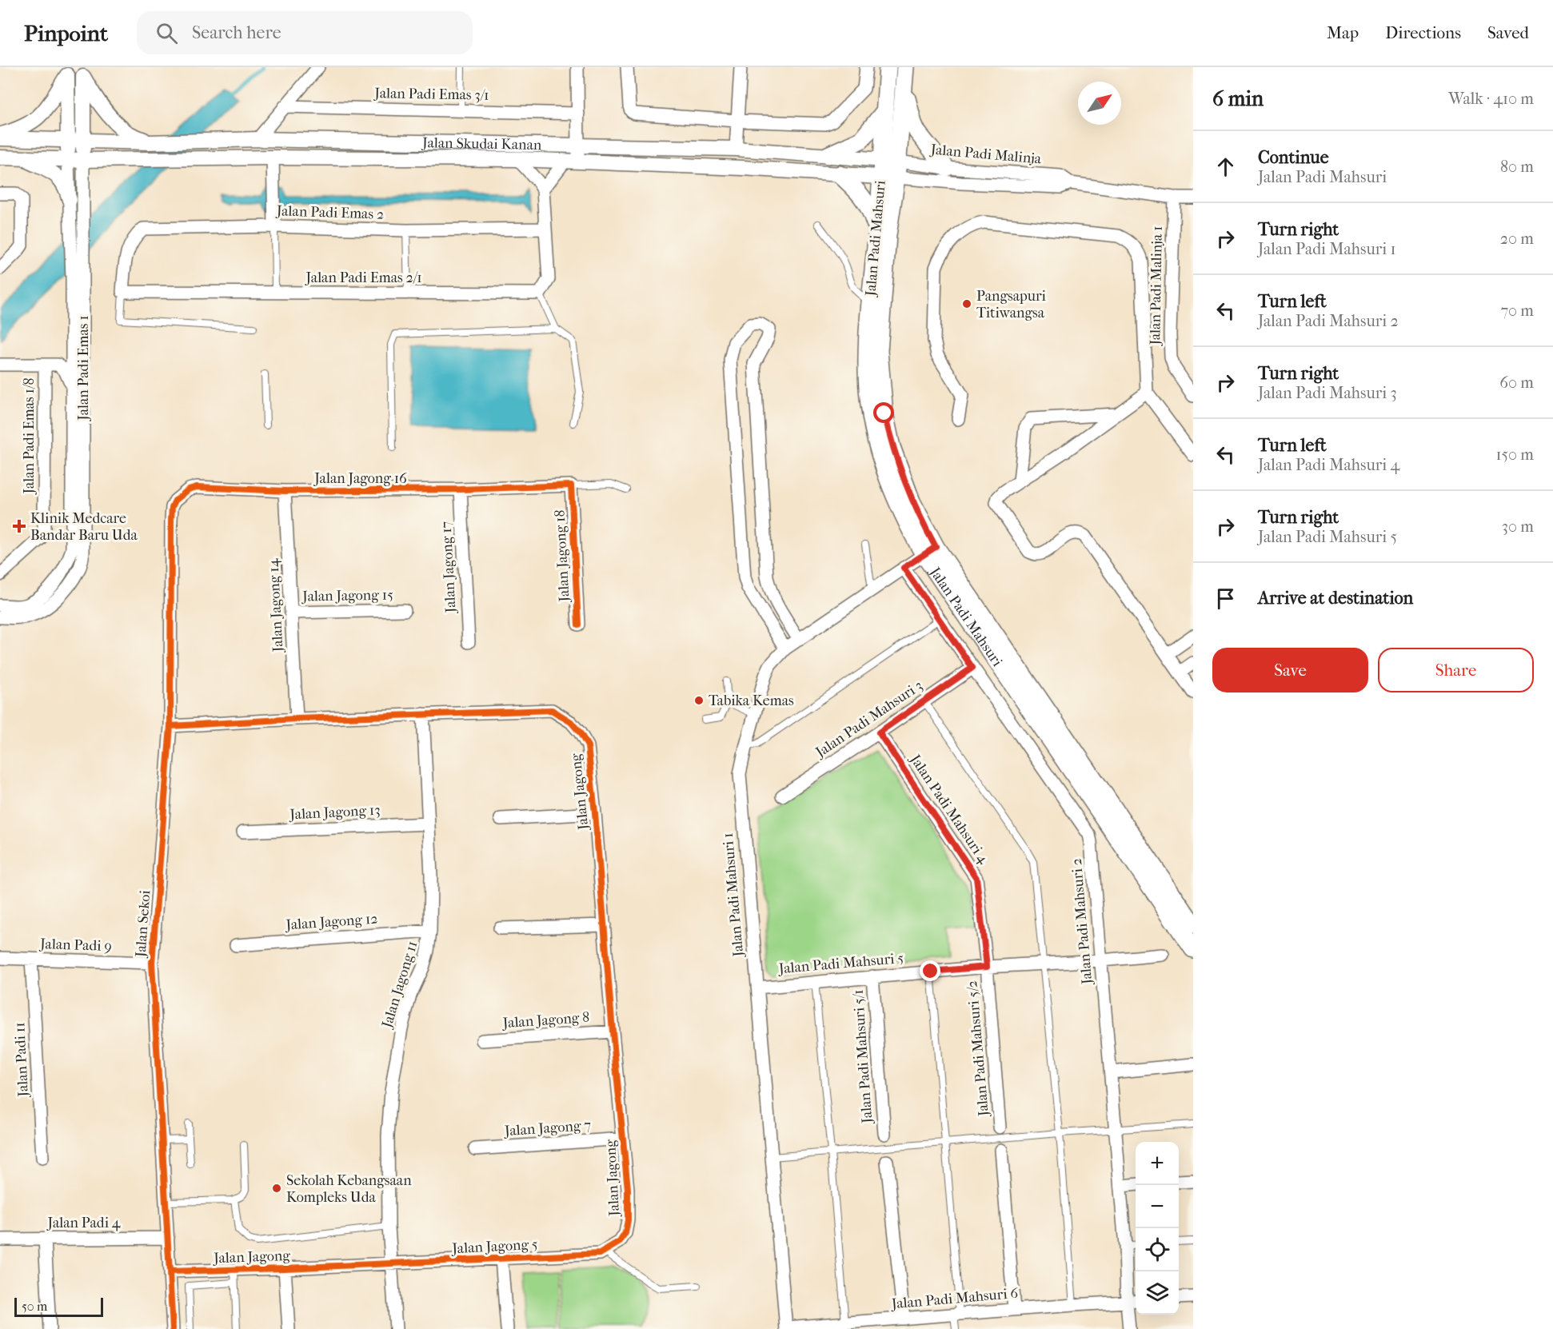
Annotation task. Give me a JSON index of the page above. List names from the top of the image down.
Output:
{
  "streets": {
    "main road": ["Jalan Padi Mahsuri"],
    "street": [
      "Jalan Padi Emas 3/1",
      "Jalan Skudai Kanan",
      "Jalan Padi Malinja",
      "Jalan Padi Emas 2",
      "Jalan Padi Emas 2/1",
      "Jalan Padi Malinja 1",
      "Jalan Padi Emas 1",
      "Jalan Padi Emas 1/8",
      "Jalan Jagong 16",
      "Jalan Jagong 18",
      "Jalan Jagong 17",
      "Jalan Jagong 15",
      "Jalan Jagong 14",
      "Jalan Padi Mahsuri 3",
      "Jalan Jagong",
      "Jalan Padi Mahsuri 4",
      "Jalan Jagong 13",
      "Jalan Padi Mahsuri 1",
      "Jalan Padi Mahsuri 2",
      "Jalan Jagong 12",
      "Jalan Sekoi",
      "Jalan Padi 9",
      "Jalan Padi Mahsuri 5",
      "Jalan Jagong 11",
      "Jalan Jagong 8",
      "Jalan Padi Mahsuri 5/2",
      "Jalan Padi Mahsuri 5/1",
      "Jalan Padi 11",
      "Jalan Jagong 7",
      "Jalan Padi 4",
      "Jalan Jagong 5",
      "Jalan Padi Mahsuri 6"
    ]
  },
  "crossings": [
    ["Jalan Skudai Kanan", "Jalan Padi Malinja"],
    ["Jalan Skudai Kanan", "Jalan Padi Mahsuri"],
    ["Jalan Skudai Kanan", "Jalan Padi Emas 1"],
    ["Jalan Padi Malinja", "Jalan Padi Mahsuri"],
    ["Jalan Padi Malinja", "Jalan Padi Malinja 1"],
    ["Jalan Padi Emas 2", "Jalan Padi Emas 2/1"],
    ["Jalan Padi Mahsuri", "Jalan Padi Mahsuri 1"],
    ["Jalan Jagong 16", "Jalan Jagong 18"],
    ["Jalan Jagong 16", "Jalan Jagong 17"],
    ["Jalan Jagong 16", "Jalan Jagong 14"],
    ["Jalan Jagong 16", "Jalan Sekoi"],
    ["Jalan Jagong 15", "Jalan Jagong 14"],
    ["Jalan Jagong 14", "Jalan Jagong"],
    ["Jalan Padi Mahsuri 3", "Jalan Padi Mahsuri 4"],
    ["Jalan Padi Mahsuri 3", "Jalan Padi Mahsuri 2"],
    ["Jalan Jagong", "Jalan Sekoi"],
    ["Jalan Jagong", "Jalan Jagong 11"],
    ["Jalan Jagong", "Jalan Jagong 8"],
    ["Jalan Jagong", "Jalan Jagong 7"],
    ["Jalan Jagong", "Jalan Jagong 5"],
    ["Jalan Padi Mahsuri 4", "Jalan Padi Mahsuri 5"],
    ["Jalan Padi Mahsuri 4", "Jalan Padi Mahsuri 5/2"],
    ["Jalan Jagong 13", "Jalan Jagong 11"],
    ["Jalan Padi Mahsuri 1", "Jalan Padi Mahsuri 2"],
    ["Jalan Padi Mahsuri 1", "Jalan Padi Mahsuri 5"],
    ["Jalan Padi Mahsuri 1", "Jalan Padi Mahsuri 6"],
    ["Jalan Padi Mahsuri 2", "Jalan Padi Mahsuri 5"],
    ["Jalan Padi Mahsuri 2", "Jalan Padi Mahsuri 6"],
    ["Jalan Jagong 12", "Jalan Jagong 11"],
    ["Jalan Sekoi", "Jalan Padi 9"],
    ["Jalan Sekoi", "Jalan Padi 4"],
    ["Jalan Padi 9", "Jalan Padi 11"],
    ["Jalan Padi Mahsuri 5", "Jalan Padi Mahsuri 5/2"],
    ["Jalan Padi Mahsuri 5", "Jalan Padi Mahsuri 5/1"],
    ["Jalan Jagong 11", "Jalan Jagong 5"]
  ],
  "places": {
    "other": ["Pangsapuri Titiwangsa", "Tabika Kemas", "Sekolah Kebangsaan Kompleks Uda"],
    "health": ["Klinik Medcare Bandar Baru Uda"]
  },
  "scale_bar": "50 m",
  "north": "top right",
  "page": {
    "header": "Pinpoint",
    "search": "Search here",
    "nav": ["Map", "Directions", "Saved"],
    "heading": ["6 min", "Walk · 410 m"],
    "list": [
      ["Continue", "Jalan Padi Mahsuri", "80 m"],
      ["Turn right", "Jalan Padi Mahsuri 1", "20 m"],
      ["Turn left", "Jalan Padi Mahsuri 2", "70 m"],
      ["Turn right", "Jalan Padi Mahsuri 3", "60 m"],
      ["Turn left", "Jalan Padi Mahsuri 4", "150 m"],
      ["Turn right", "Jalan Padi Mahsuri 5", "30 m"],
      "Arrive at destination"
    ],
    "buttons": ["Save", "Share"],
    "map_buttons": ["+", "−"],
    "scale": "50 m"
  }
}
